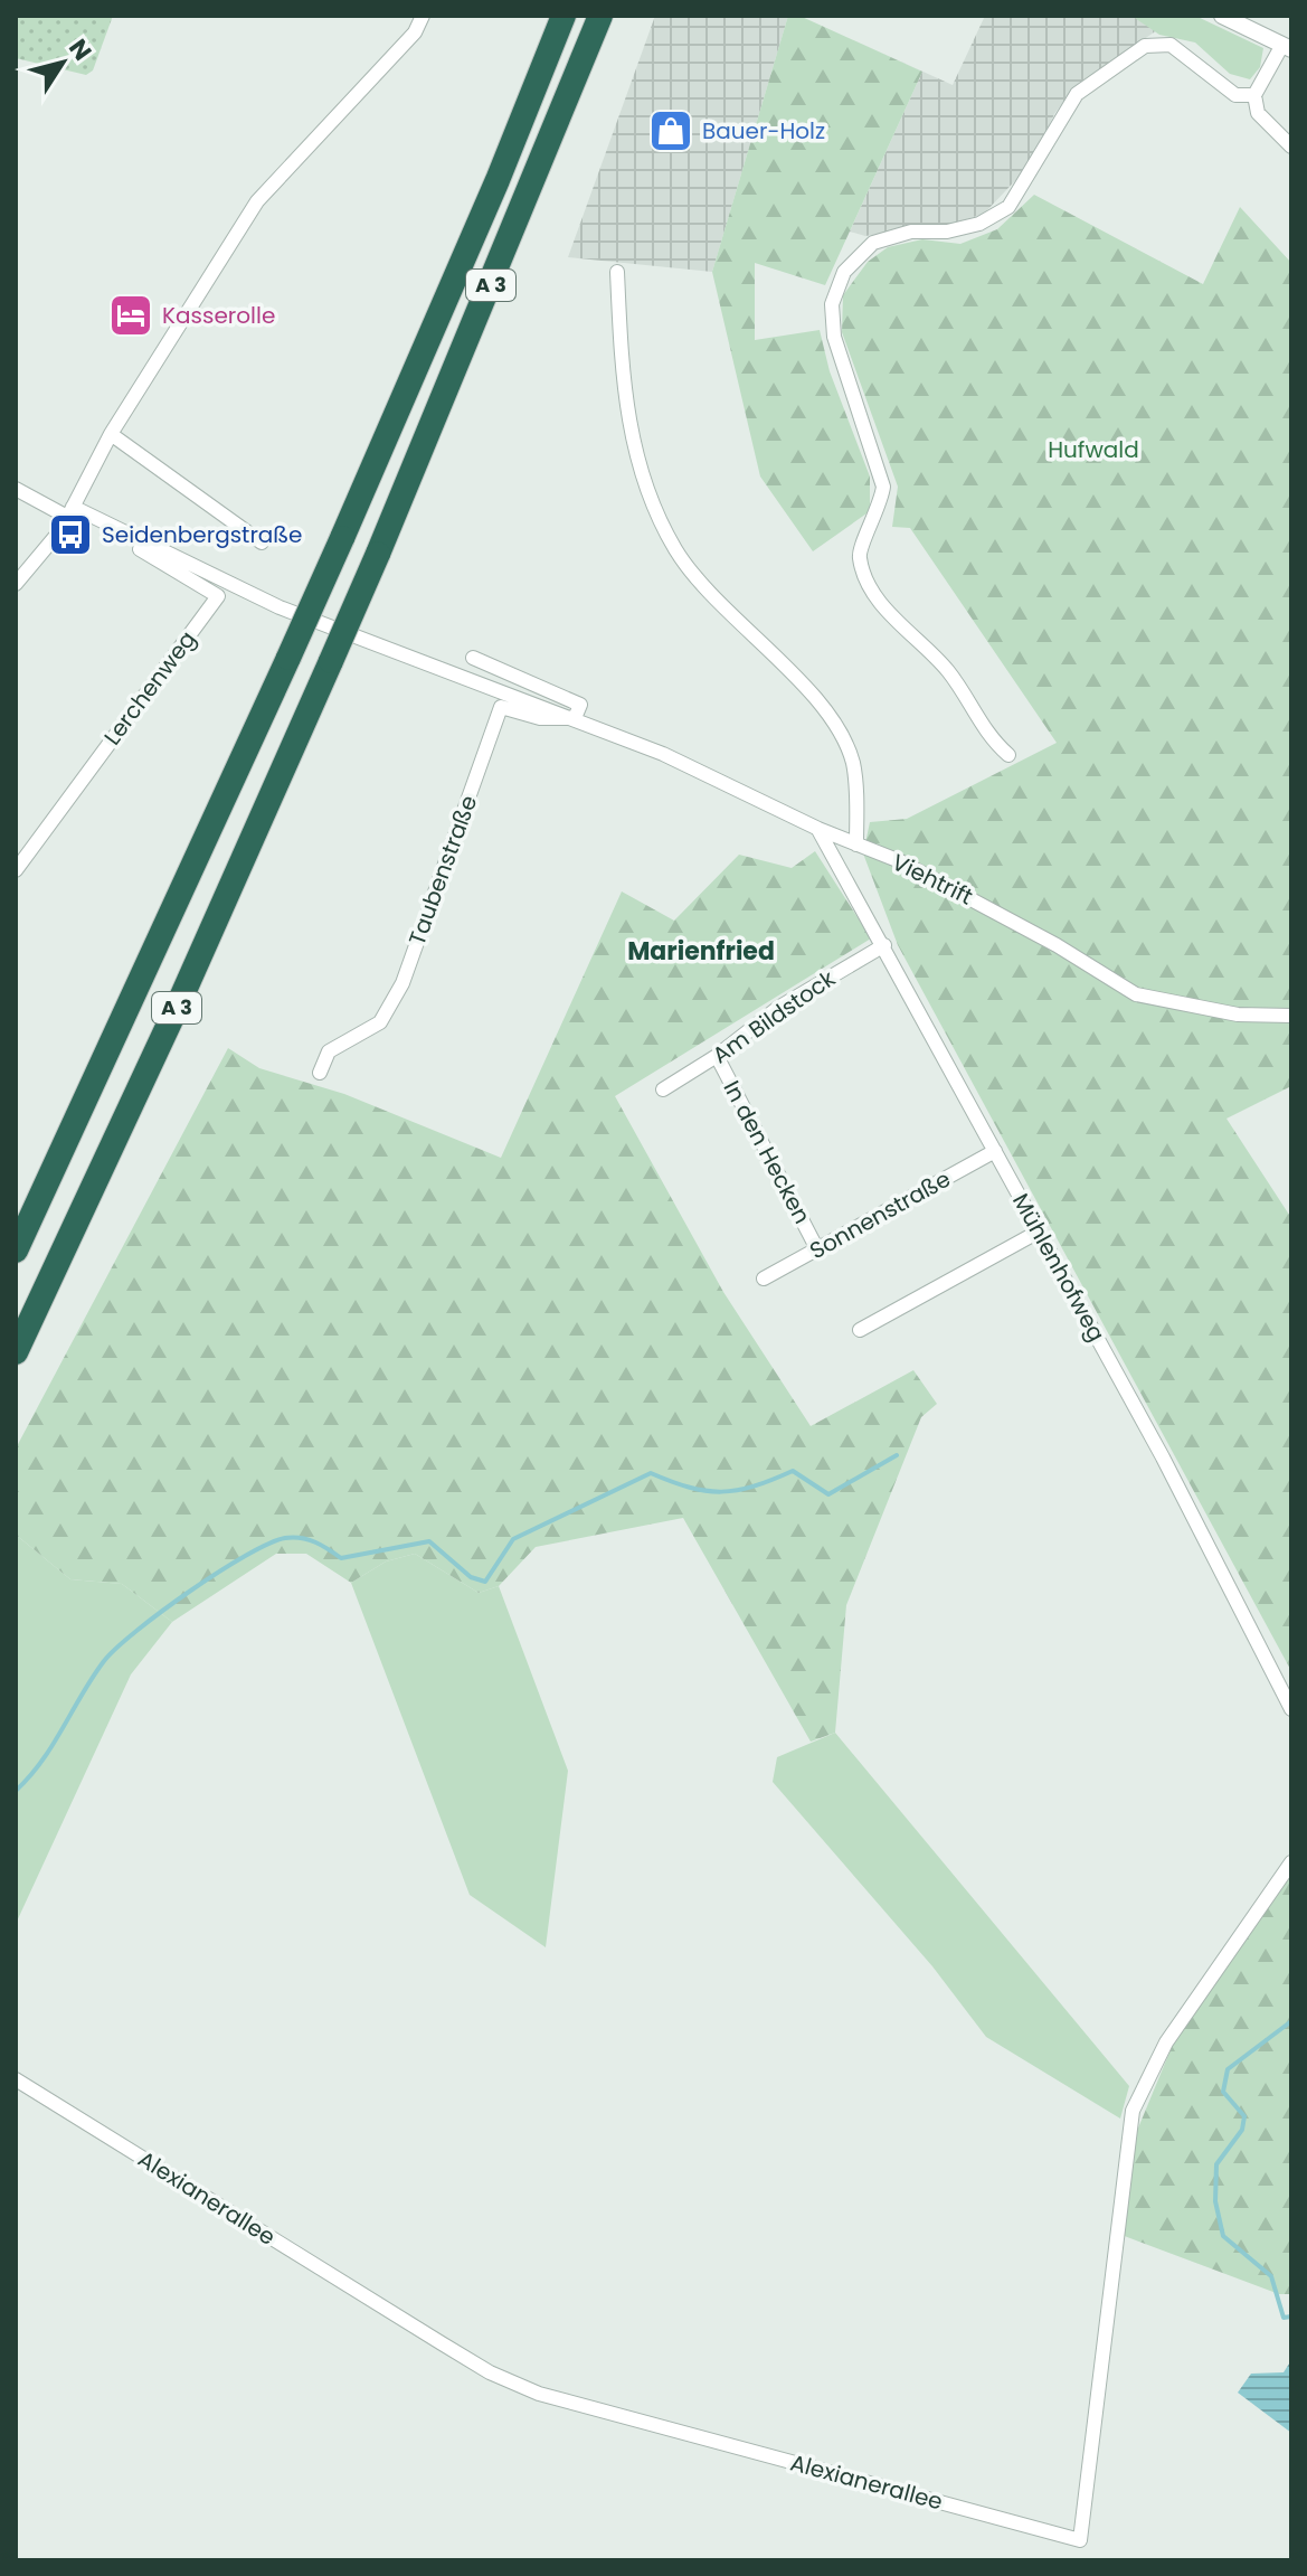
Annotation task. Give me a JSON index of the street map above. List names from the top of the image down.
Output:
{
  "streets": {
    "highway": ["A 3"],
    "street": [
      "Lerchenweg",
      "Taubenstraße",
      "Viehtrift",
      "Am Bildstock",
      "In den Hecken",
      "Sonnenstraße",
      "Mühlenhofweg",
      "Alexianerallee"
    ]
  },
  "crossings": [
    ["Lerchenweg", "Viehtrift"],
    ["Taubenstraße", "Viehtrift"],
    ["Viehtrift", "Mühlenhofweg"],
    ["Am Bildstock", "In den Hecken"],
    ["Am Bildstock", "Mühlenhofweg"],
    ["In den Hecken", "Sonnenstraße"],
    ["Sonnenstraße", "Mühlenhofweg"]
  ],
  "districts": ["Marienfried"],
  "parks": ["Hufwald"],
  "places": {
    "shop": ["Bauer-Holz"],
    "hotel": ["Kasserolle"],
    "bus stop": ["Seidenbergstraße"]
  },
  "north": "top right"
}
